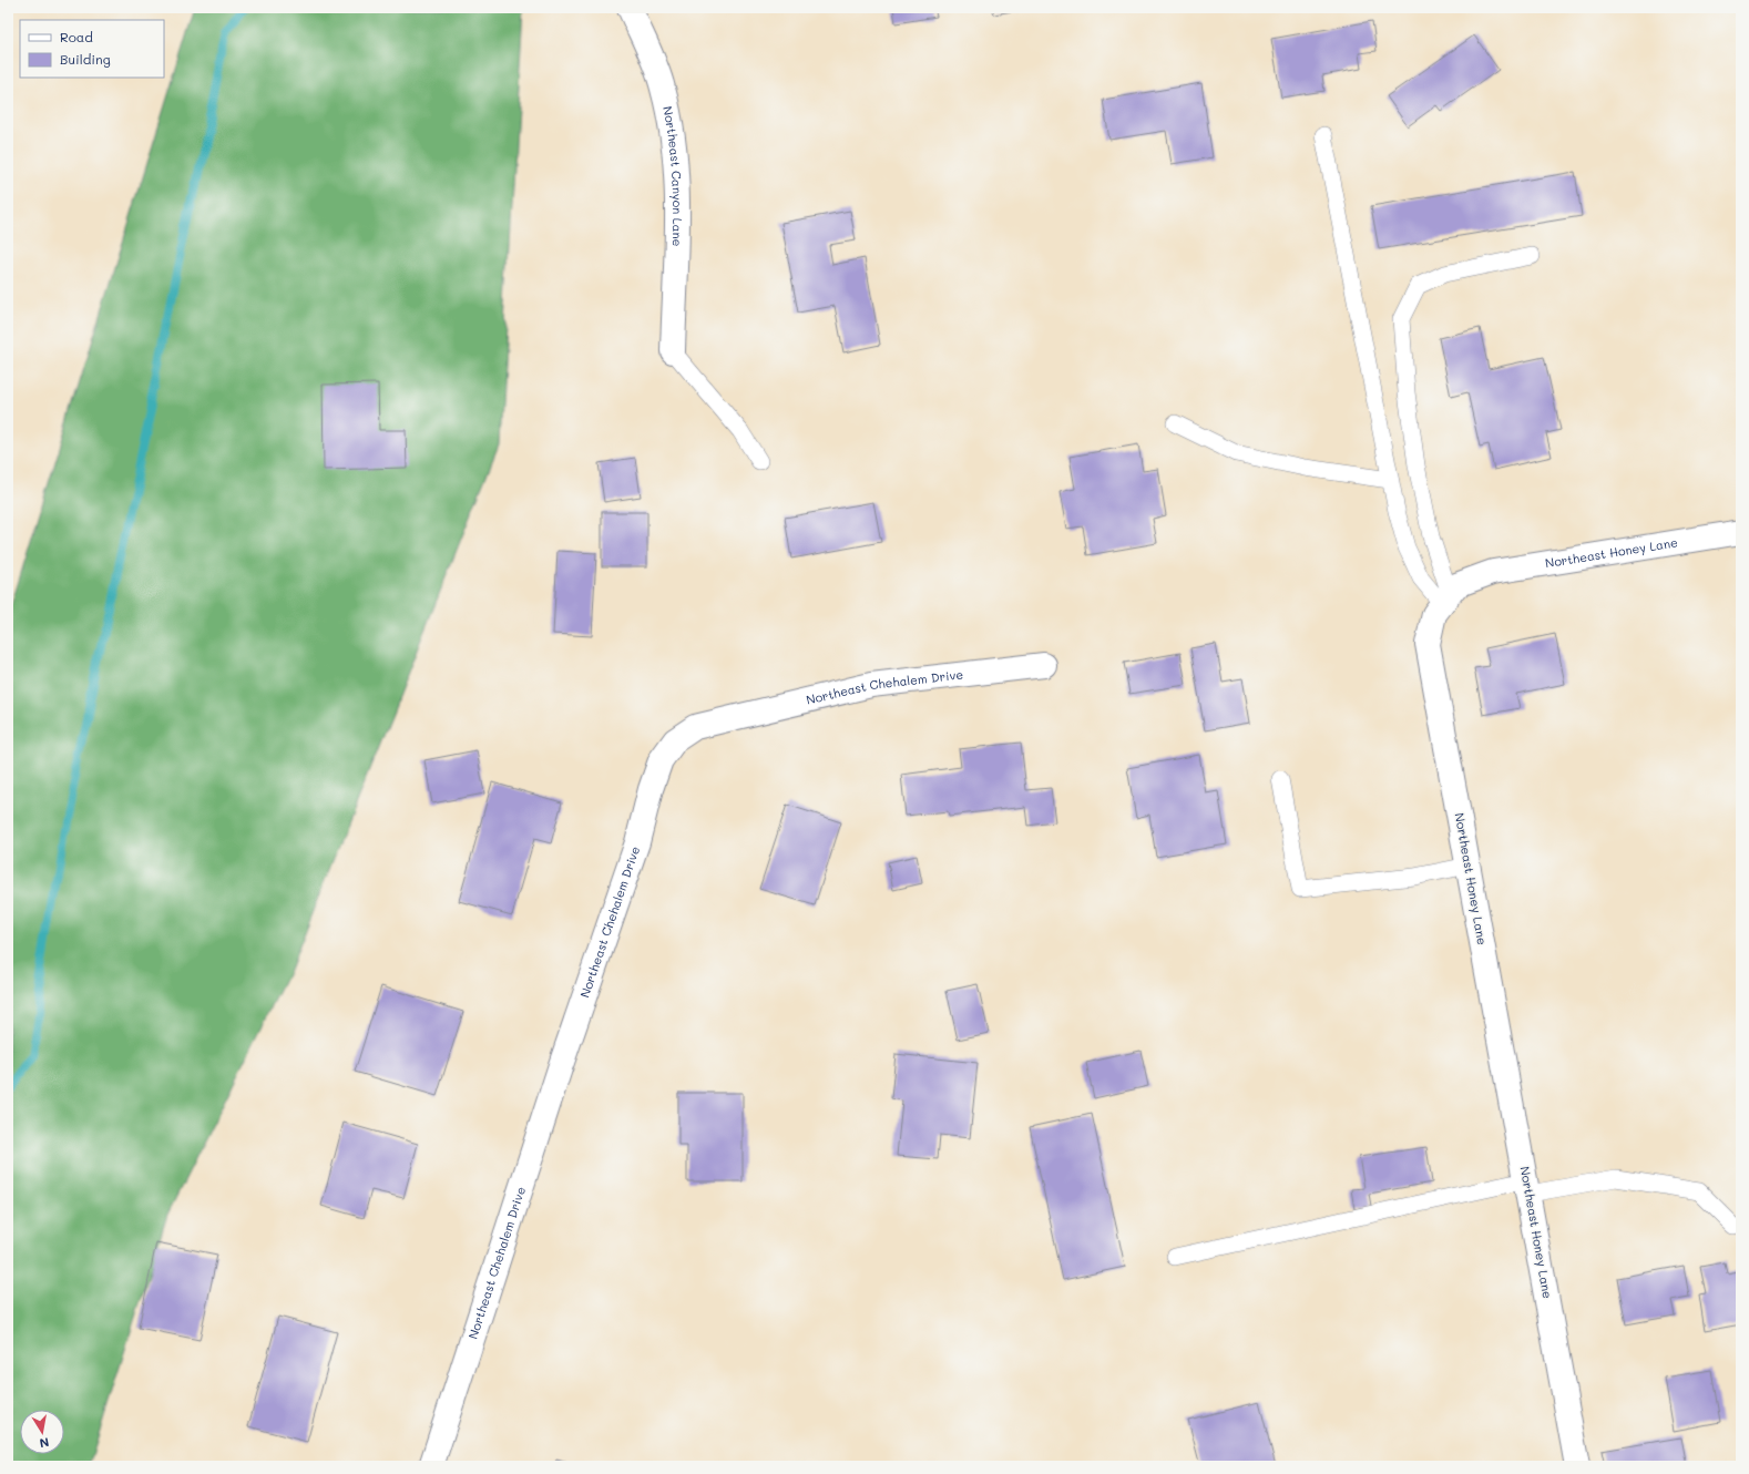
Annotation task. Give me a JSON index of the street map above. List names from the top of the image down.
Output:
{
  "streets": {
    "street": ["Northeast Canyon Lane", "Northeast Honey Lane", "Northeast Chehalem Drive"]
  },
  "legend": ["Road", "Building"],
  "north": "bottom"
}
